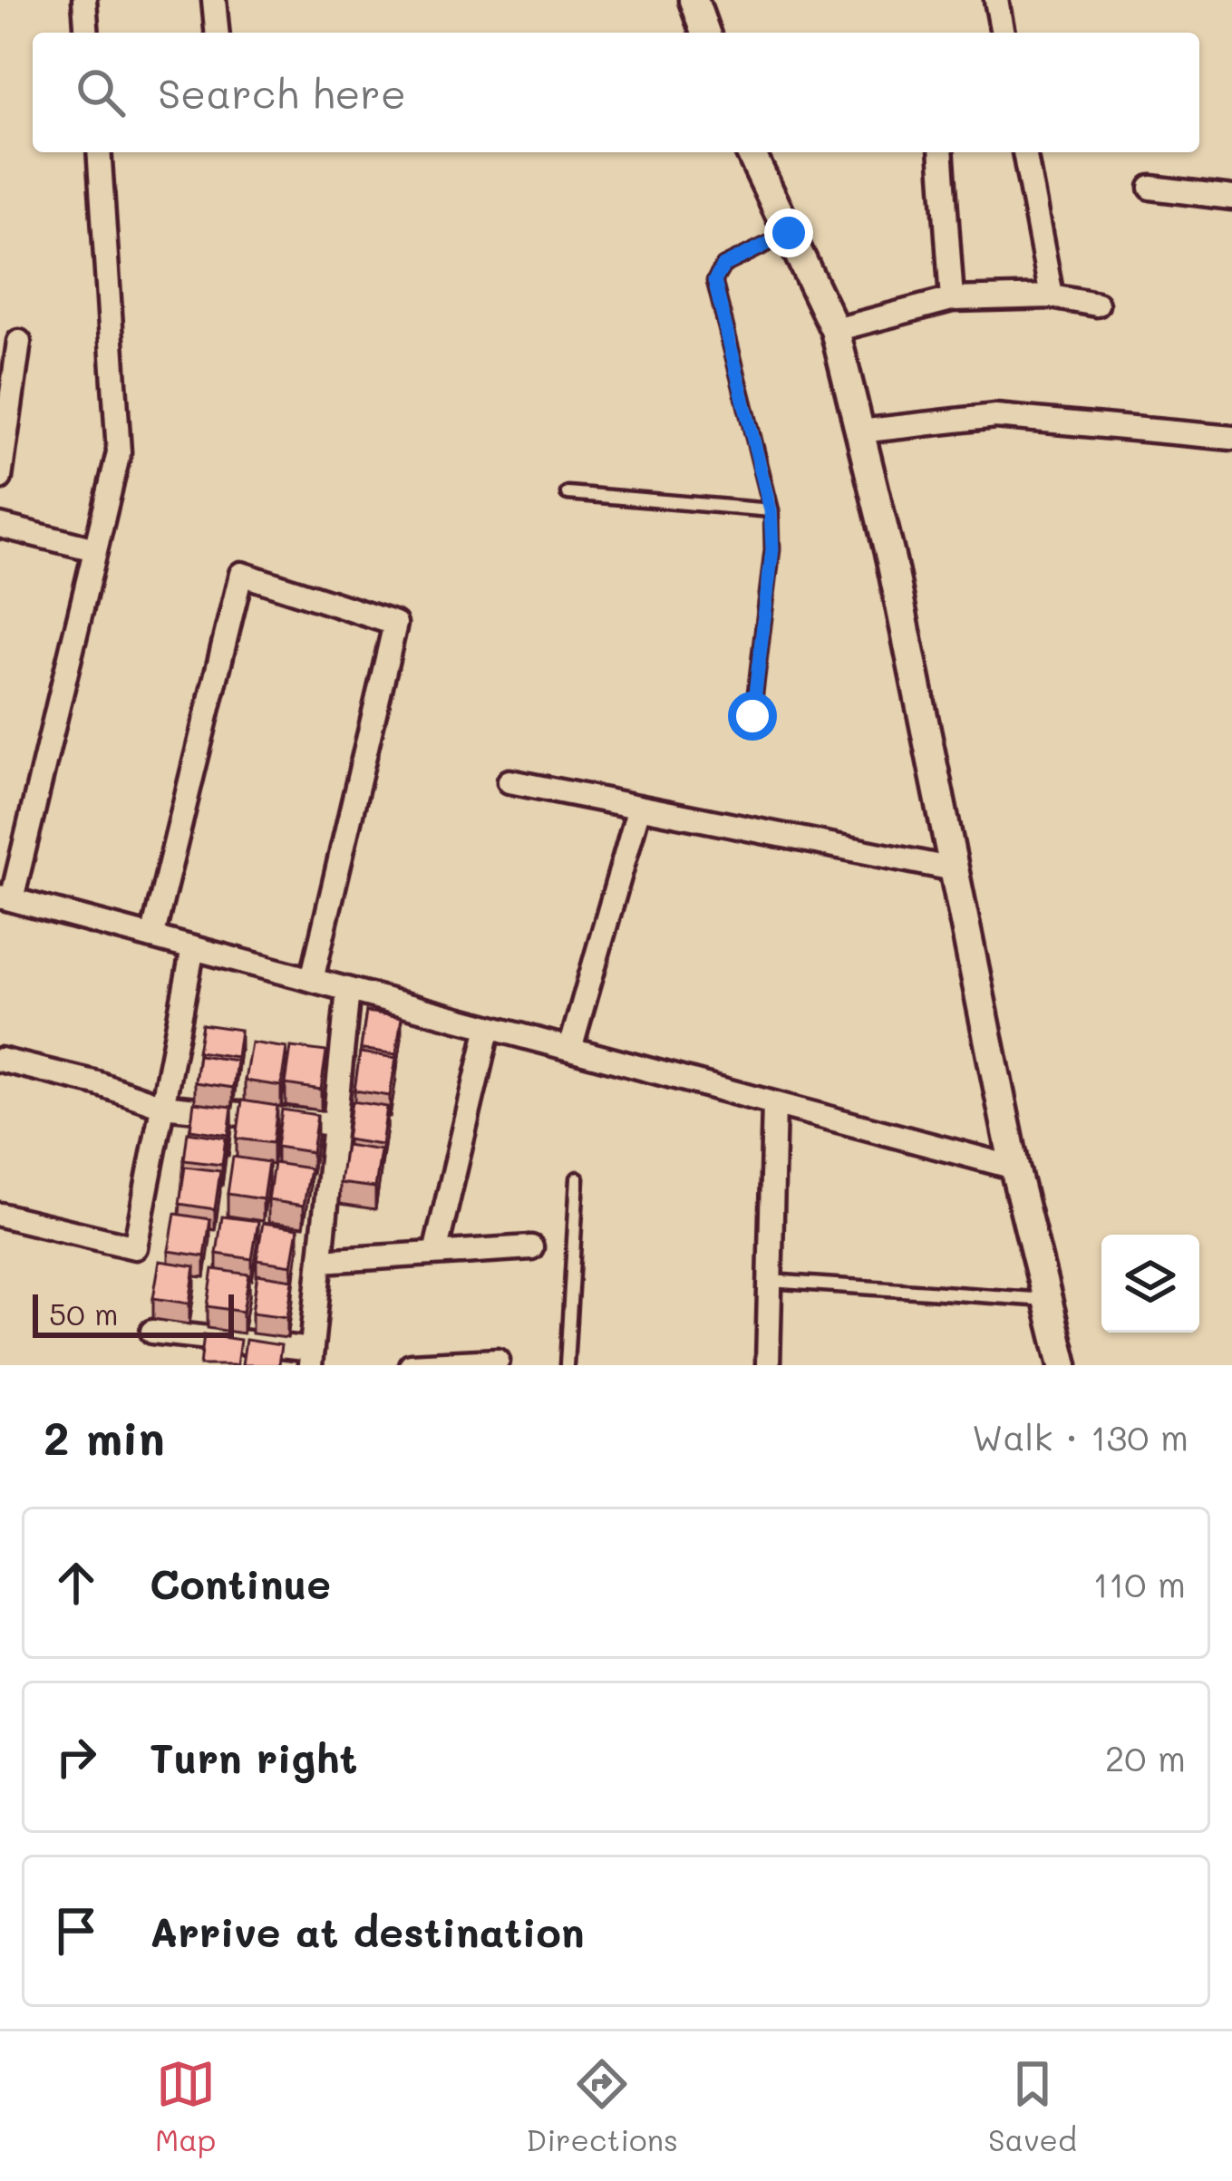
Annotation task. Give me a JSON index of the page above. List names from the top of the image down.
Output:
{
  "scale_bar": "50 m",
  "page": {
    "search": "Search here",
    "scale": "50 m",
    "heading": ["2 min", "Walk · 130 m"],
    "list": [
      ["Continue", "110 m"],
      ["Turn right", "20 m"],
      "Arrive at destination"
    ],
    "nav": ["Map", "Directions", "Saved"]
  }
}
